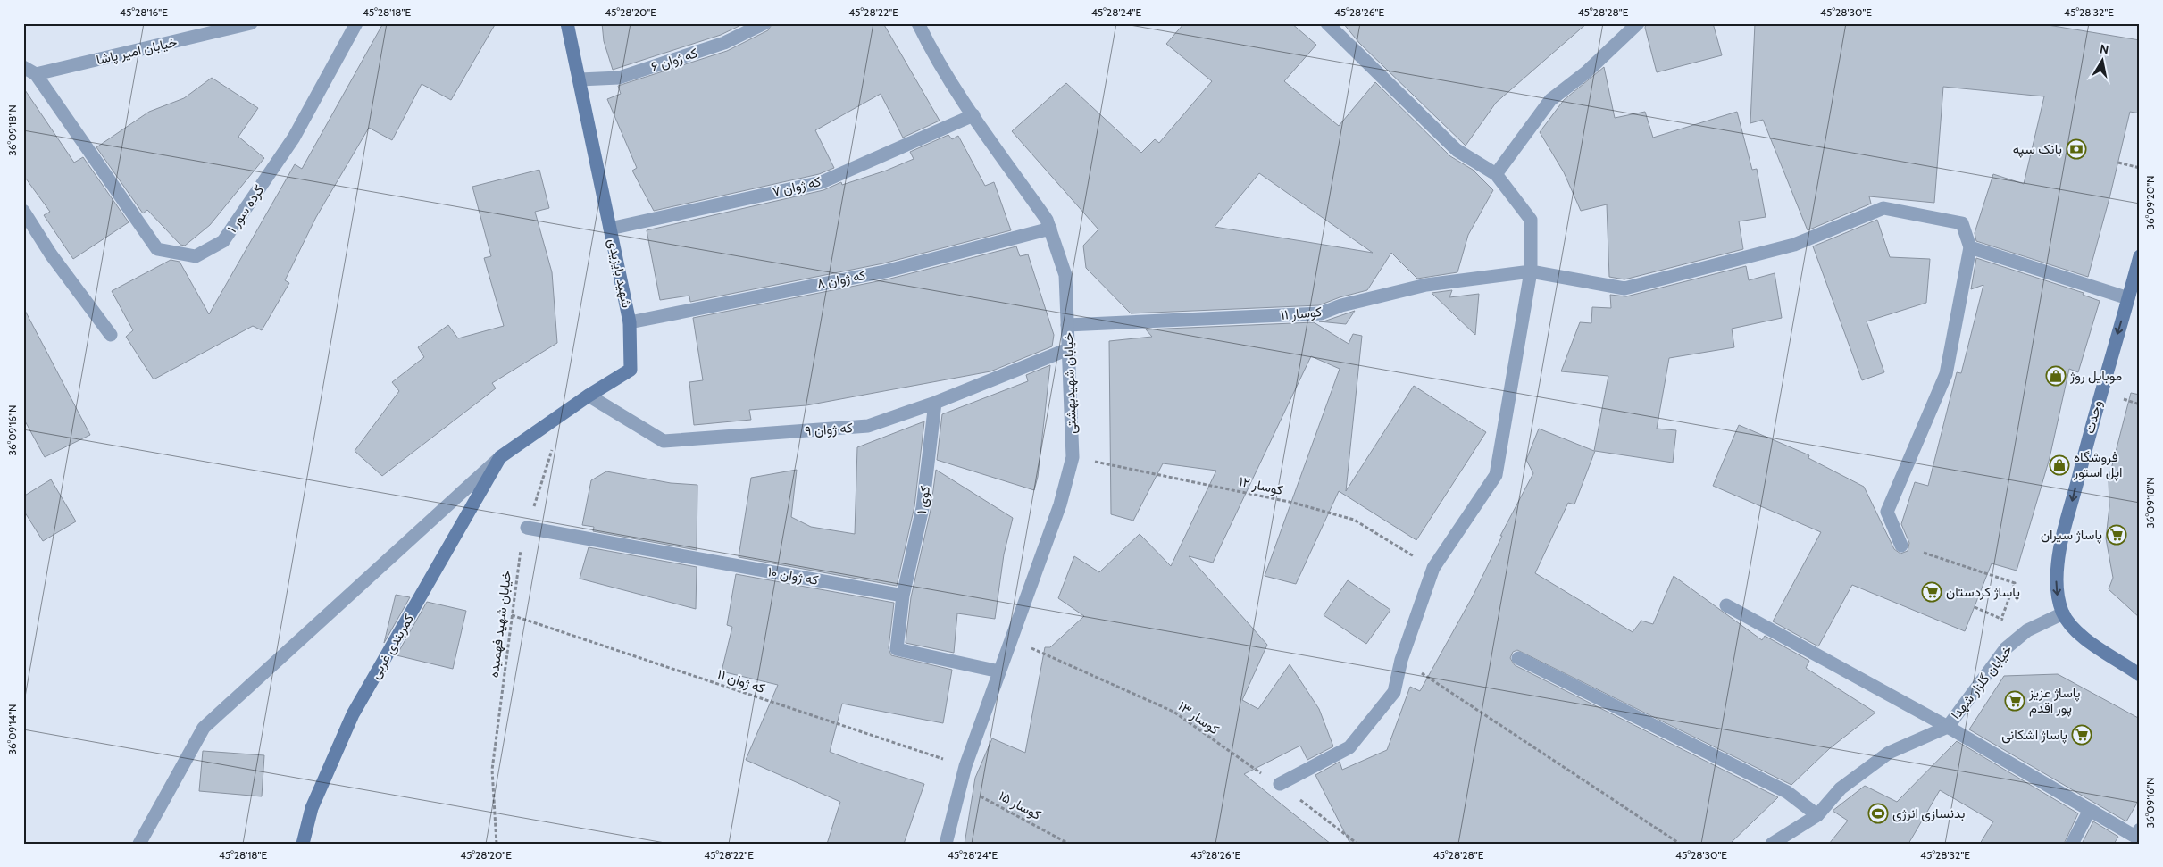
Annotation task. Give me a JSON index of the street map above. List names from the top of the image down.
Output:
{
  "streets": {
    "street": [
      "خیابان امیر پاشا",
      "که ژوان ۶",
      "که ژوان ۷",
      "گرده سور ۱",
      "شهید بایزیدی",
      "که ژوان ۸",
      "کوسار ۱۱",
      "خیابان شهیدبهشتی",
      "وحدت",
      "که ژوان ۹",
      "کوی ۱",
      "که ژوان ۱۰",
      "کمربندی غربی",
      "خیابان گلزار شهدا"
    ],
    "path": [
      "کوسار ۱۲",
      "خیابان شهید فهمیده",
      "که ژوان ۱۱",
      "کوسار ۱۳",
      "کوسار ۱۵"
    ]
  },
  "crossings": [
    ["خیابان امیر پاشا", "گرده سور ۱"],
    ["که ژوان ۶", "شهید بایزیدی"],
    ["که ژوان ۷", "شهید بایزیدی"],
    ["که ژوان ۷", "خیابان شهیدبهشتی"],
    ["شهید بایزیدی", "که ژوان ۸"],
    ["شهید بایزیدی", "که ژوان ۹"],
    ["شهید بایزیدی", "خیابان شهید فهمیده"],
    ["شهید بایزیدی", "کمربندی غربی"],
    ["که ژوان ۸", "خیابان شهیدبهشتی"],
    ["کوسار ۱۱", "خیابان شهیدبهشتی"],
    ["خیابان شهیدبهشتی", "که ژوان ۹"],
    ["خیابان شهیدبهشتی", "کوسار ۱۲"],
    ["خیابان شهیدبهشتی", "که ژوان ۱۱"],
    ["خیابان شهیدبهشتی", "کوسار ۱۳"],
    ["خیابان شهیدبهشتی", "کوسار ۱۵"],
    ["وحدت", "خیابان گلزار شهدا"],
    ["که ژوان ۹", "کوی ۱"],
    ["کوی ۱", "که ژوان ۱۰"],
    ["که ژوان ۱۰", "خیابان شهید فهمیده"],
    ["خیابان شهید فهمیده", "که ژوان ۱۱"]
  ],
  "one_way": ["وحدت"],
  "places": {
    "bank": ["بانک سپه"],
    "shop": ["موبایل روژ", "فروشگاه اپل استور"],
    "supermarket": [
      "پاساژ سیران",
      "پاساژ کردستان",
      "پاساژ عزیز پور اقدم",
      "پاساژ اشکانی"
    ],
    "sports": ["بدنسازی انرژی"]
  },
  "north": "top",
  "coordinates": [
    "45°28'16\"E",
    "45°28'18\"E",
    "45°28'20\"E",
    "45°28'22\"E",
    "45°28'24\"E",
    "45°28'26\"E",
    "45°28'28\"E",
    "45°28'30\"E",
    "45°28'32\"E",
    "36°09'18\"N",
    "36°09'20\"N",
    "36°09'16\"N",
    "36°09'14\"N"
  ]
}
